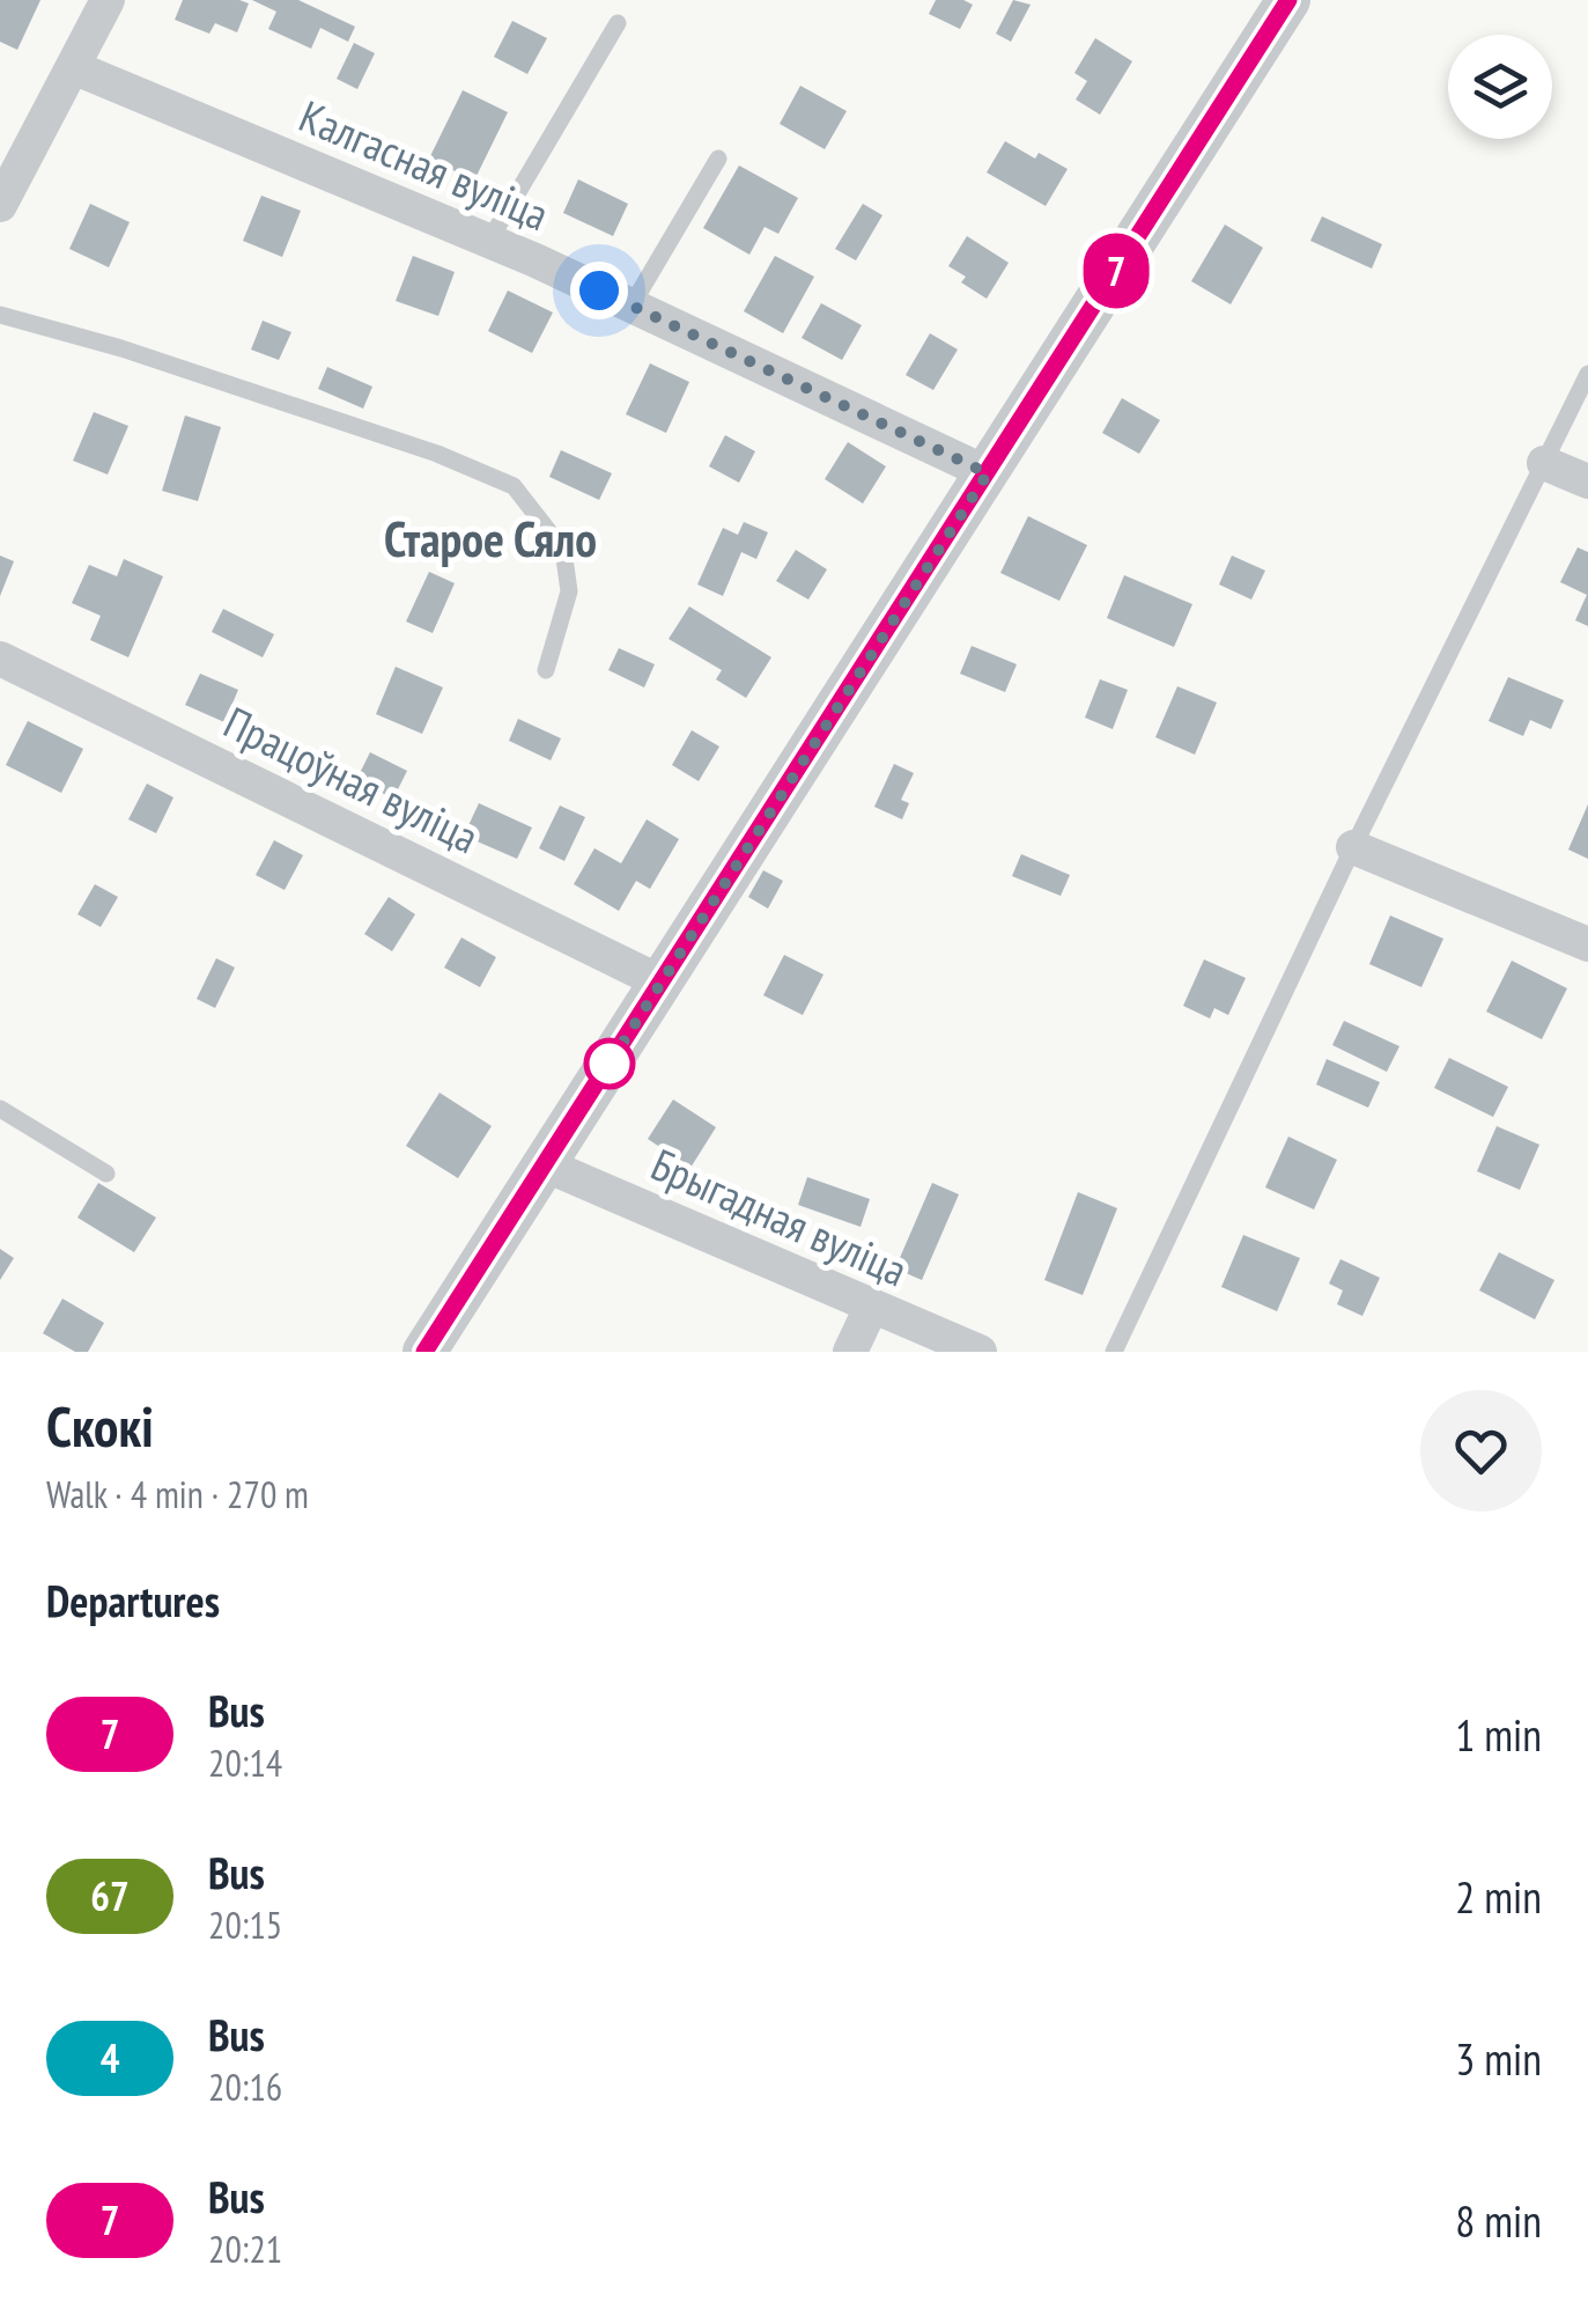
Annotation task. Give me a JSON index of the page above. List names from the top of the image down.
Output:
{
  "streets": {
    "street": ["Калгасная вуліца", "Працоўная вуліца", "Брыгадная вуліца"]
  },
  "districts": ["Старое Сяло"],
  "lines": ["bus line 7"],
  "page": {
    "on_map": "7",
    "heading": [
      ["Скокі", "Walk · 4 min · 270 m"],
      "Departures"
    ],
    "list": [
      {
        "mark": "7",
        "name": "Bus",
        "note": "20:14",
        "value": "1 min"
      },
      {
        "mark": "67",
        "name": "Bus",
        "note": "20:15",
        "value": "2 min"
      },
      {
        "mark": "4",
        "name": "Bus",
        "note": "20:16",
        "value": "3 min"
      },
      {
        "mark": "7",
        "name": "Bus",
        "note": "20:21",
        "value": "8 min"
      }
    ]
  }
}
